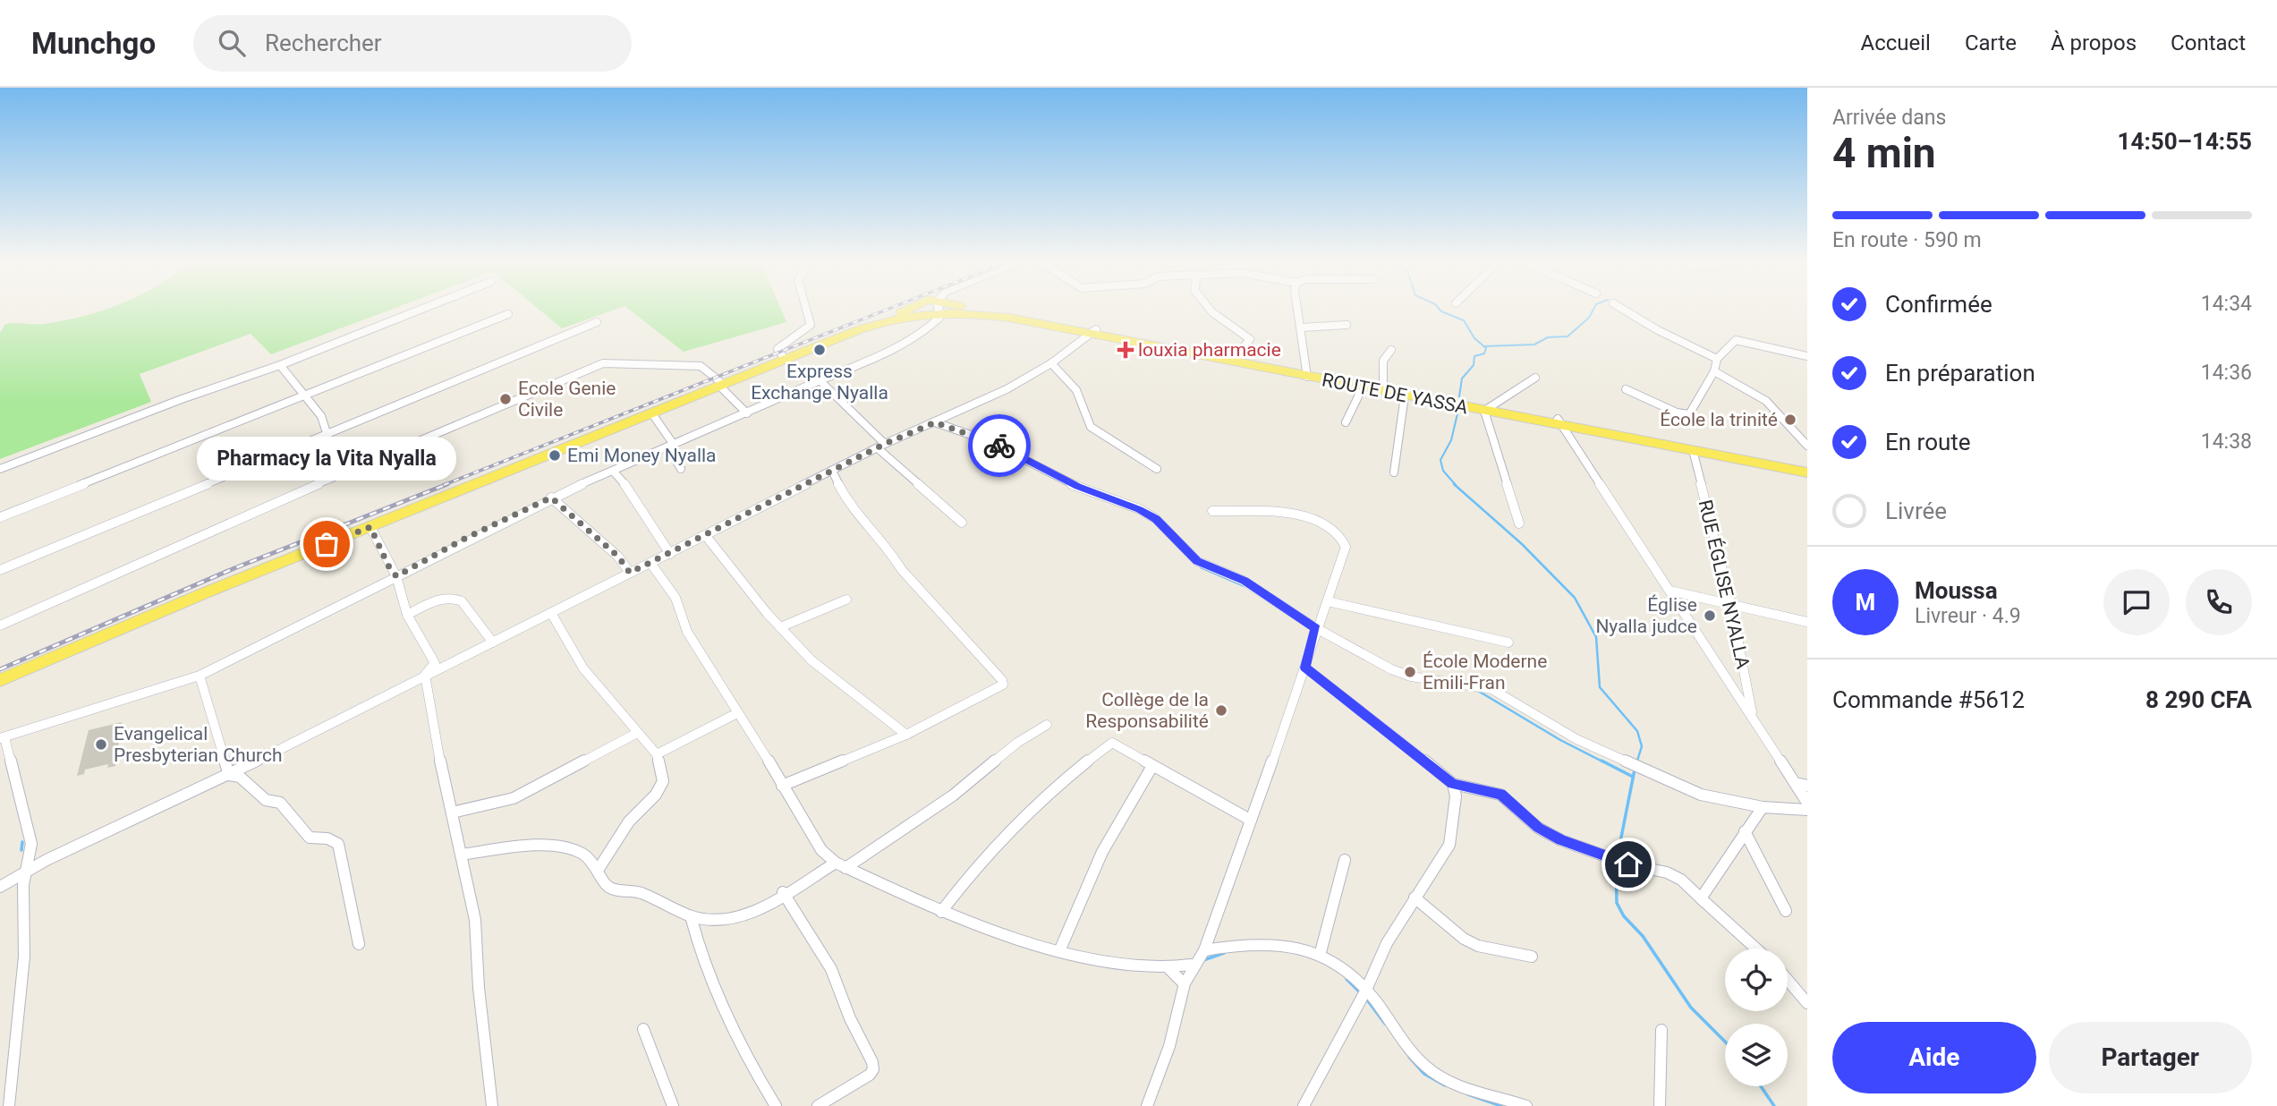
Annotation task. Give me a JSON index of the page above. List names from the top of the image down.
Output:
{
  "streets": {
    "main road": ["ROUTE DE YASSA"],
    "street": ["RUE ÉGLISE NYALLA"]
  },
  "crossings": [
    ["ROUTE DE YASSA", "RUE ÉGLISE NYALLA"]
  ],
  "places": {
    "other": [
      "Express Exchange Nyalla",
      "Ecole Genie Civile",
      "École la trinité",
      "Emi Money Nyalla",
      "Pharmacy la Vita Nyalla",
      "Église Nyalla judce",
      "École Moderne Emili-Fran",
      "Collège de la Responsabilité",
      "Evangelical Presbyterian Church"
    ],
    "health": ["louxia pharmacie"]
  },
  "page": {
    "header": "Munchgo",
    "search": "Rechercher",
    "nav": [
      "Accueil",
      "Carte",
      "À propos",
      "Contact"
    ],
    "heading": ["4 min", "Arrivée dans", "14:50–14:55"],
    "panel": [
      "Moussa",
      "Livreur · 4.9",
      "Commande #5612",
      "8 290 CFA"
    ],
    "bar": "En route · 590 m",
    "list": [
      ["Confirmée", "14:34"],
      ["En préparation", "14:36"],
      ["En route", "14:38"],
      "Livrée"
    ],
    "bubble": "Pharmacy la Vita Nyalla",
    "round": "M",
    "buttons": ["Aide", "Partager"]
  }
}
